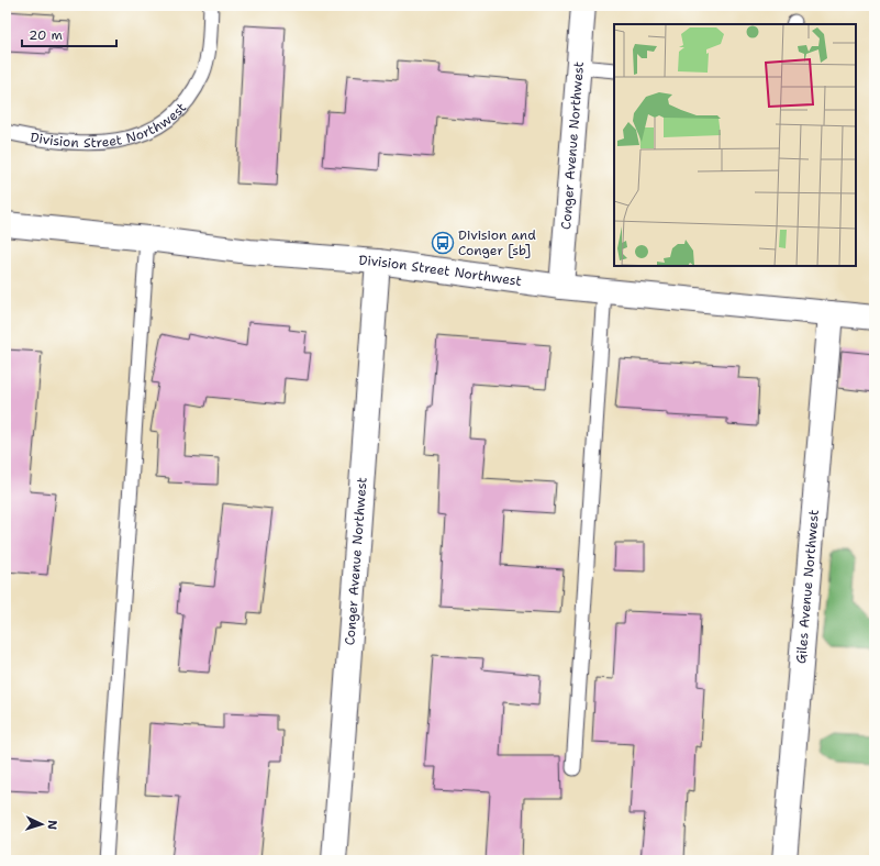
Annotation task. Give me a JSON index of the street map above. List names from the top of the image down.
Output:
{
  "streets": {
    "street": ["Division Street Northwest", "Conger Avenue Northwest", "Giles Avenue Northwest"]
  },
  "crossings": [
    ["Division Street Northwest", "Conger Avenue Northwest"],
    ["Division Street Northwest", "Giles Avenue Northwest"]
  ],
  "places": {
    "bus stop": ["Division and Conger [sb]"]
  },
  "scale_bar": "20 m",
  "north": "right"
}
